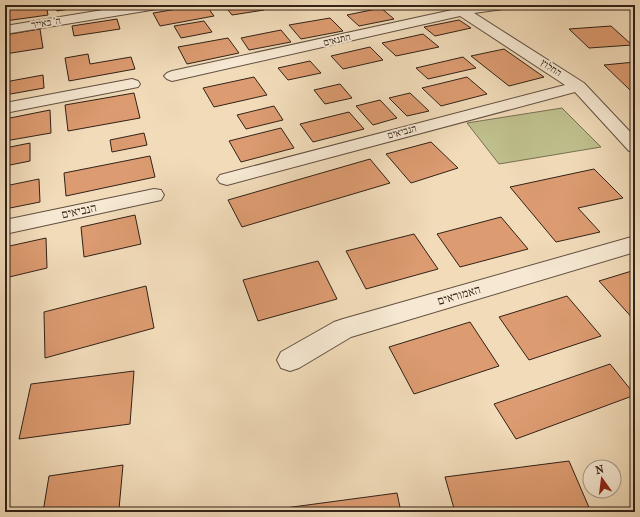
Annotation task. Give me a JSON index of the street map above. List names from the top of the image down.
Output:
{
  "streets": {
    "street": [
      "ה' באייר",
      "התנאים",
      "החלוץ",
      "הנביאים",
      "האמוראים"
    ]
  },
  "crossings": [
    ["התנאים", "החלוץ"],
    ["החלוץ", "הנביאים"]
  ],
  "north": "top"
}
